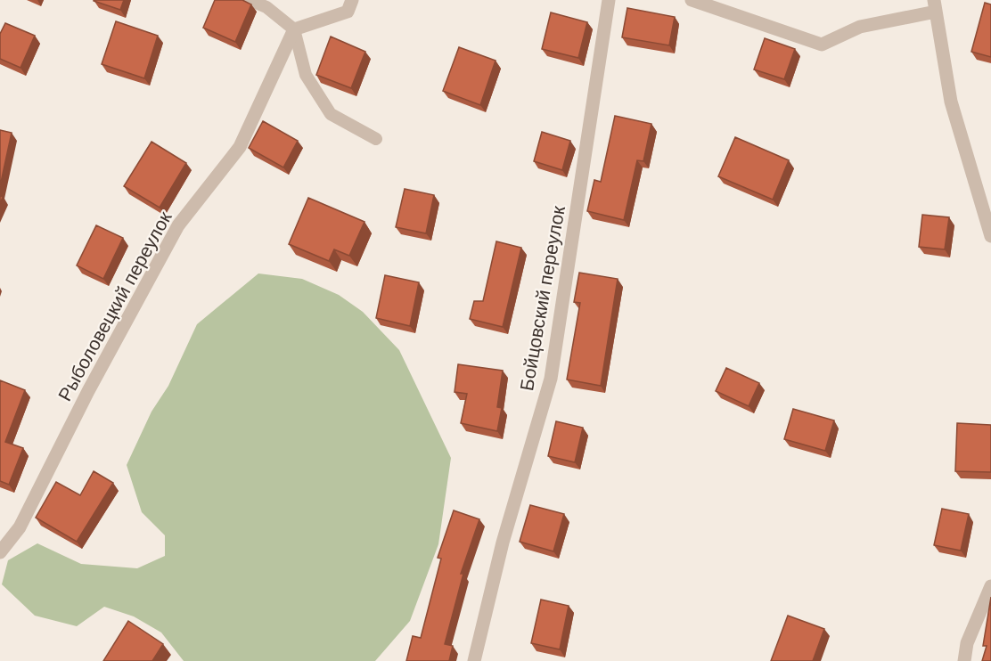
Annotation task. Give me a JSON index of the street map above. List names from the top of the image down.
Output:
{
  "streets": {
    "street": ["Бойцовский переулок", "Рыболовецкий переулок"]
  }
}
